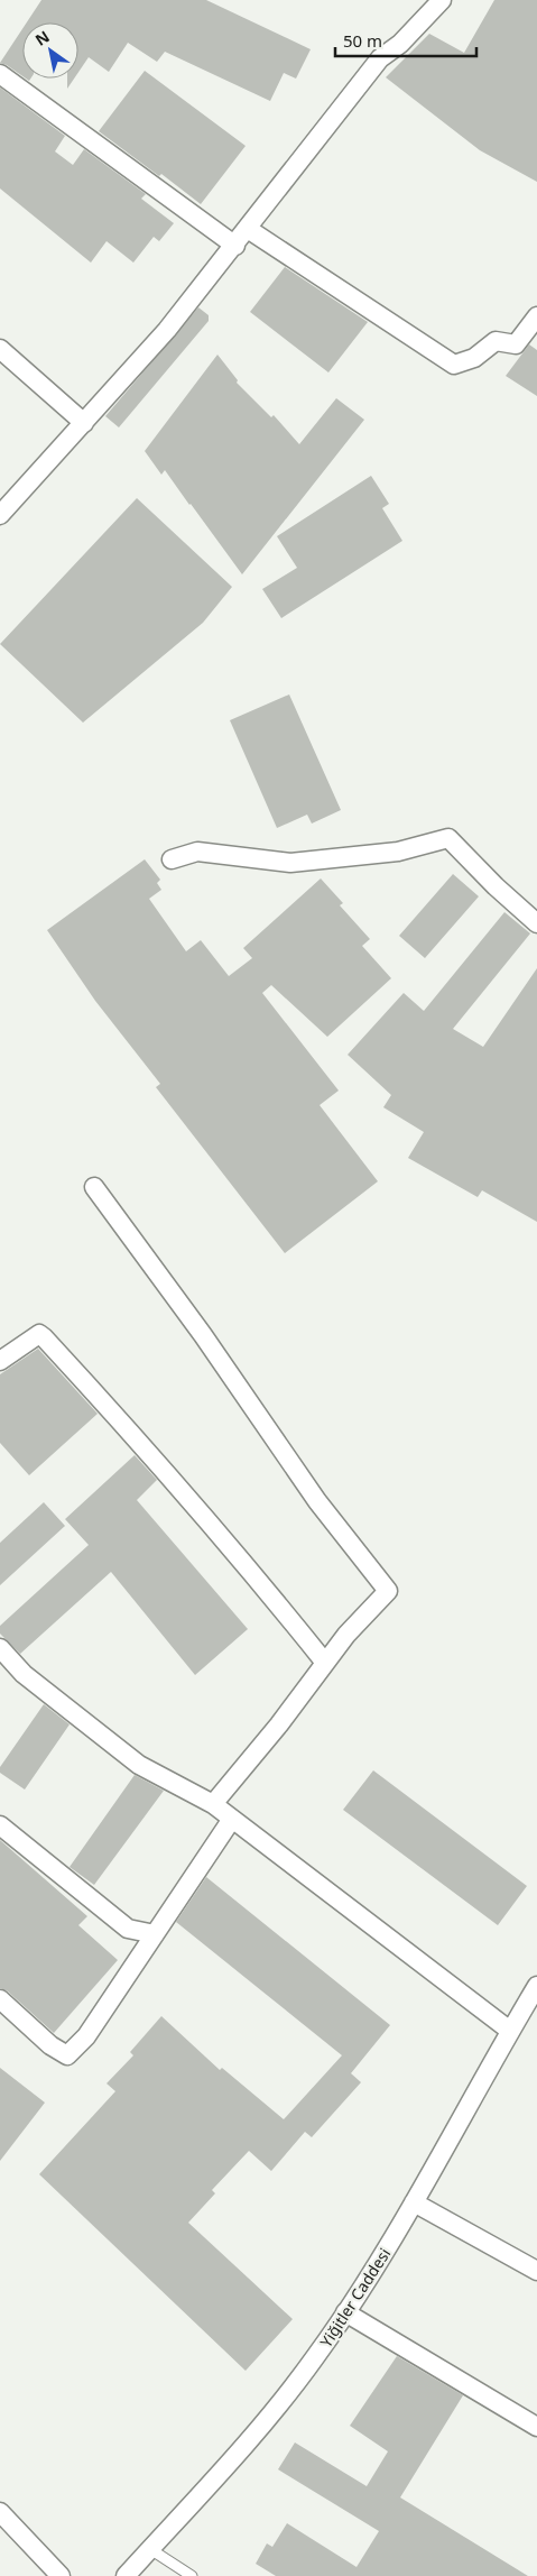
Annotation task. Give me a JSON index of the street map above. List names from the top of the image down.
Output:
{
  "streets": {
    "street": ["Yiğitler Caddesi"]
  },
  "scale_bar": "50 m",
  "north": "top left"
}
